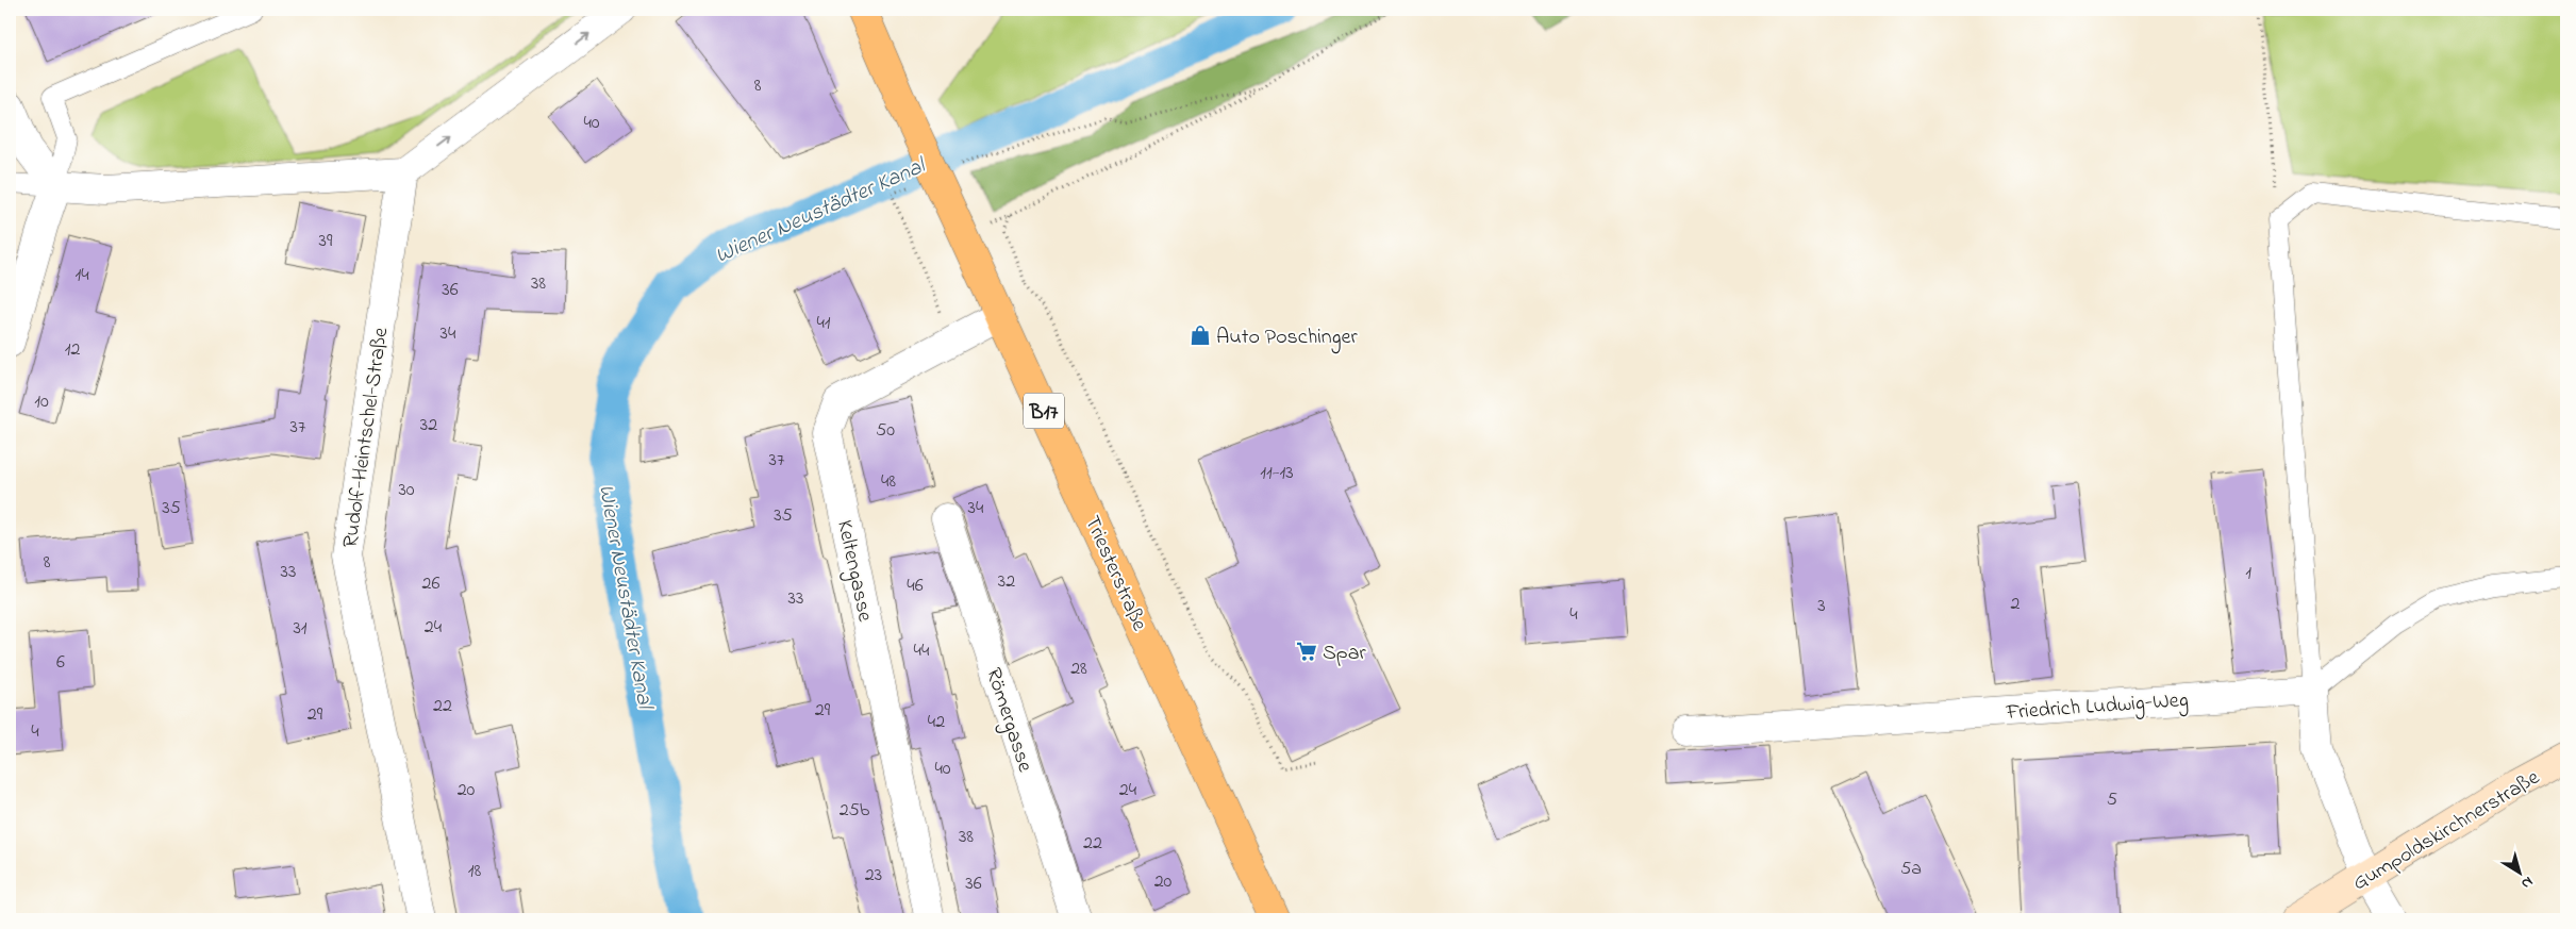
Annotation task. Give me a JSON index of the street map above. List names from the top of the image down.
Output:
{
  "streets": {
    "main road": ["B17", "Triesterstraße"],
    "street": [
      "Rudolf-Heintschel-Straße",
      "Keltengasse",
      "Friedrich Ludwig-Weg",
      "Römergasse",
      "Gumpoldskirchnerstraße"
    ]
  },
  "crossings": [
    ["B17", "Triesterstraße"],
    ["Keltengasse", "Triesterstraße"]
  ],
  "water": ["Wiener Neustädter Kanal"],
  "places": {
    "shop": ["Auto Poschinger"],
    "supermarket": ["Spar"]
  },
  "house_numbers": [
    "8",
    "40",
    "39",
    "14",
    "38",
    "36",
    "41",
    "34",
    "12",
    "10",
    "32",
    "37",
    "50",
    "37",
    "11-13",
    "48",
    "30",
    "35",
    "34",
    "35",
    "8",
    "33",
    "1",
    "32",
    "26",
    "46",
    "33",
    "2",
    "3",
    "4",
    "24",
    "31",
    "44",
    "6",
    "28",
    "22",
    "29",
    "29",
    "42",
    "4",
    "40",
    "20",
    "24",
    "5",
    "25b",
    "38",
    "22",
    "5a",
    "18",
    "23",
    "20",
    "36"
  ],
  "north": "bottom right"
}
